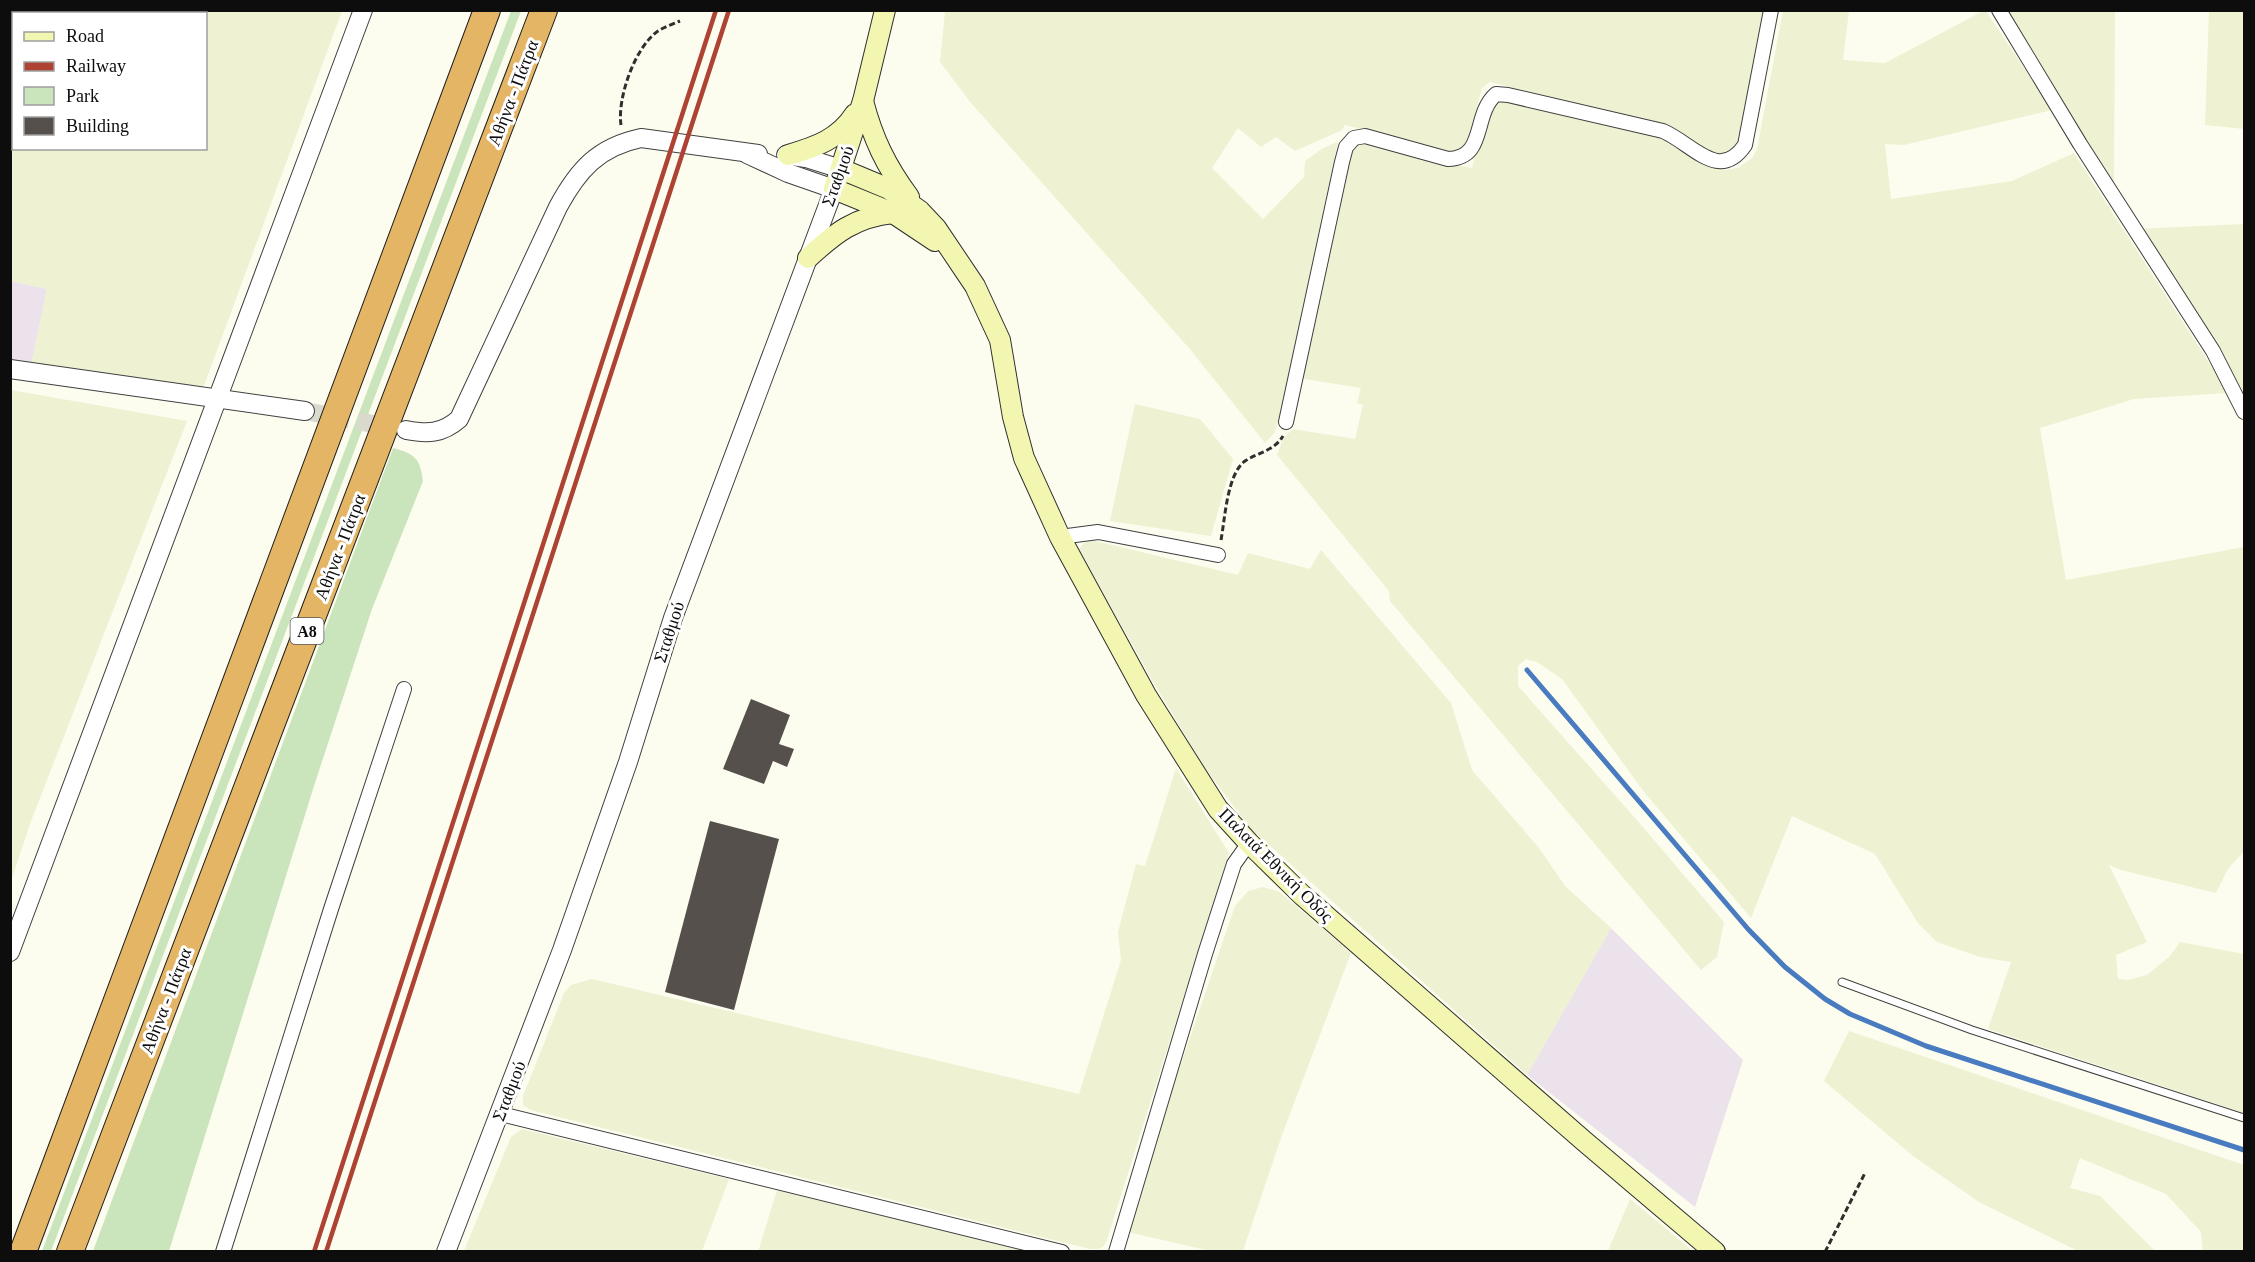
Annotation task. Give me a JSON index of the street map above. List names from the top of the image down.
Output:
{
  "streets": {
    "highway": ["Αθήνα - Πάτρα", "Α8"],
    "main road": ["Σταθμού", "Παλαιά Εθνική Οδός"]
  },
  "crossings": [
    ["Σταθμού", "Παλαιά Εθνική Οδός"]
  ],
  "legend": [
    "Road",
    "Railway",
    "Park",
    "Building"
  ]
}
